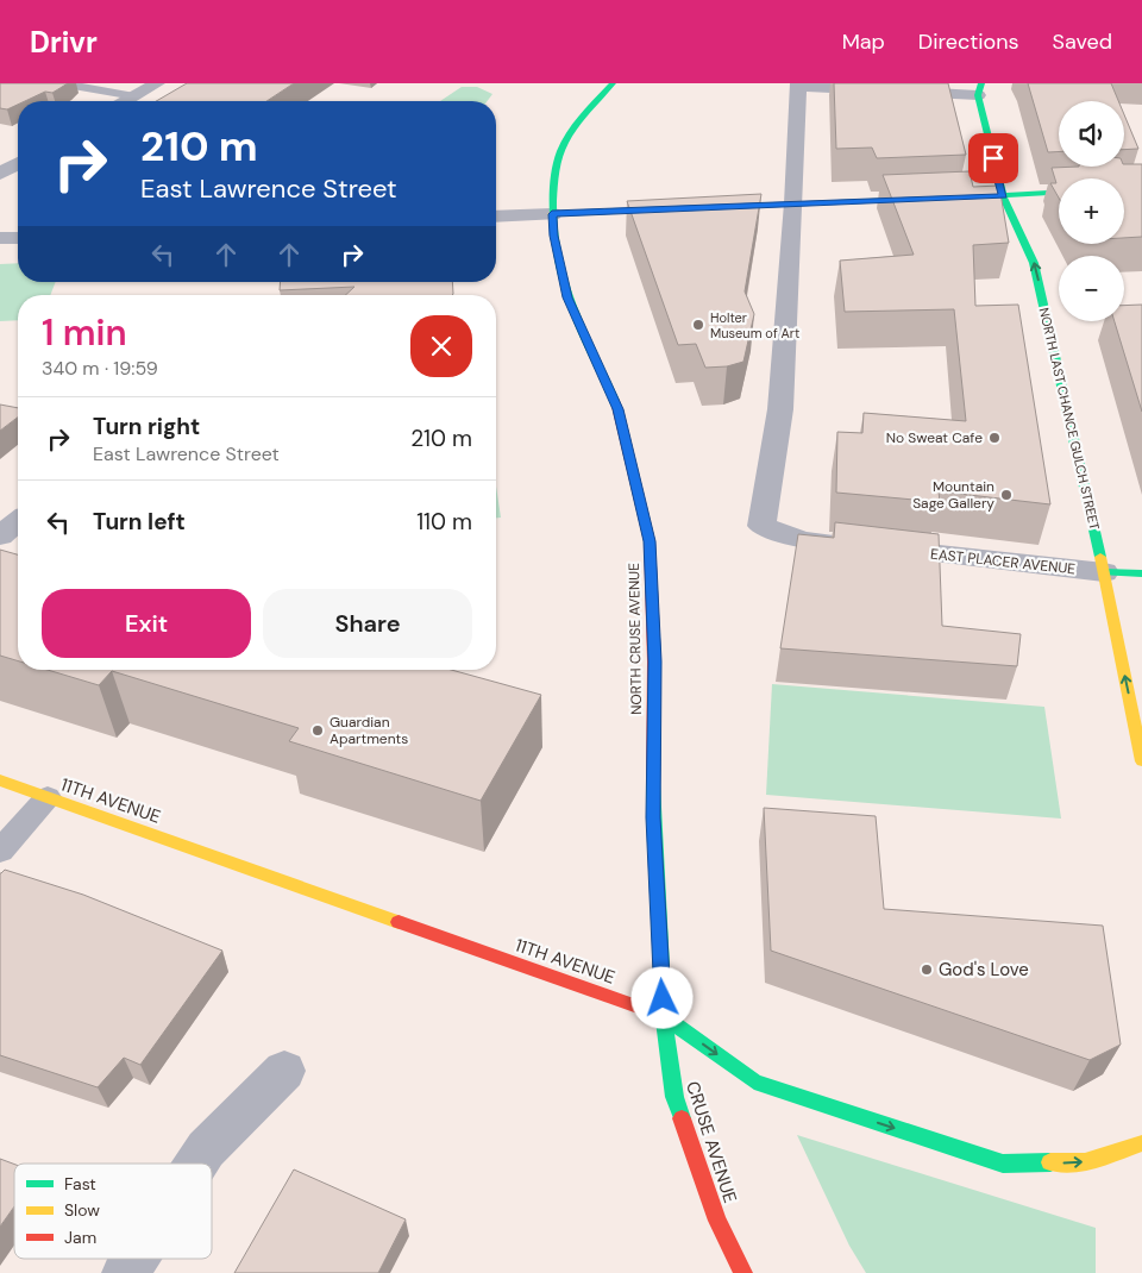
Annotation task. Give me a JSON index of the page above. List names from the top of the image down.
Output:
{
  "streets": {
    "street": [
      "NORTH LAST CHANCE GULCH STREET",
      "EAST PLACER AVENUE",
      "NORTH CRUSE AVENUE",
      "11TH AVENUE",
      "CRUSE AVENUE"
    ]
  },
  "crossings": [
    ["NORTH LAST CHANCE GULCH STREET", "EAST PLACER AVENUE"],
    ["NORTH CRUSE AVENUE", "11TH AVENUE"],
    ["NORTH CRUSE AVENUE", "CRUSE AVENUE"],
    ["11TH AVENUE", "CRUSE AVENUE"]
  ],
  "one_way": ["NORTH LAST CHANCE GULCH STREET", "11TH AVENUE"],
  "places": [
    "Holter Museum of Art",
    "No Sweat Cafe",
    "Mountain Sage Gallery",
    "Guardian Apartments",
    "God's Love"
  ],
  "legend": ["Fast", "Slow", "Jam"],
  "page": {
    "header": "Drivr",
    "nav": ["Map", "Directions", "Saved"],
    "map_buttons": ["+", "−"],
    "turn": ["210 m", "East Lawrence Street"],
    "heading": ["1 min", "340 m · 19:59"],
    "list": [
      {
        "name": "Turn right",
        "note": "East Lawrence Street",
        "value": "210 m"
      },
      {
        "name": "Turn left",
        "value": "110 m"
      }
    ],
    "buttons": ["Exit", "Share"]
  }
}
